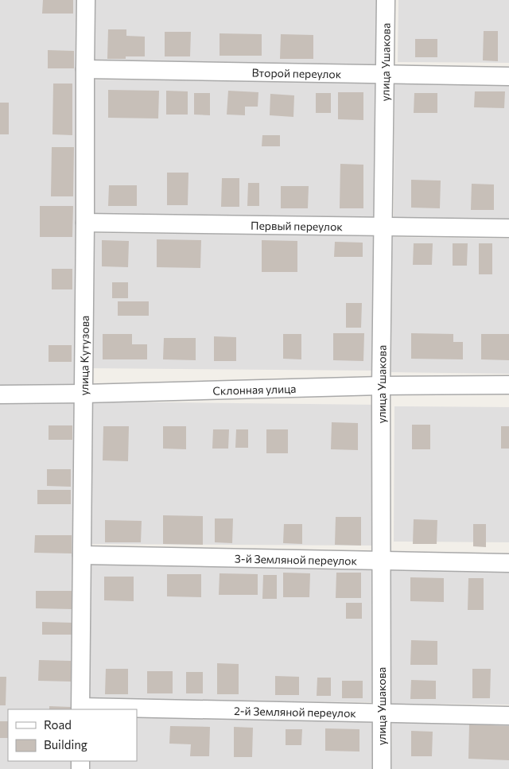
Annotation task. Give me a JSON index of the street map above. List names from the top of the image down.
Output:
{
  "streets": {
    "street": [
      "улица Ушакова",
      "Второй переулок",
      "Первый переулок",
      "улица Кутузова",
      "Склонная улица",
      "3-й Земляной переулок",
      "2-й Земляной переулок"
    ]
  },
  "crossings": [
    ["улица Ушакова", "Второй переулок"],
    ["улица Ушакова", "Первый переулок"],
    ["улица Ушакова", "Склонная улица"],
    ["улица Ушакова", "3-й Земляной переулок"],
    ["улица Ушакова", "2-й Земляной переулок"],
    ["Второй переулок", "улица Кутузова"],
    ["Первый переулок", "улица Кутузова"],
    ["улица Кутузова", "Склонная улица"],
    ["улица Кутузова", "3-й Земляной переулок"],
    ["улица Кутузова", "2-й Земляной переулок"]
  ],
  "legend": ["Road", "Building"]
}
